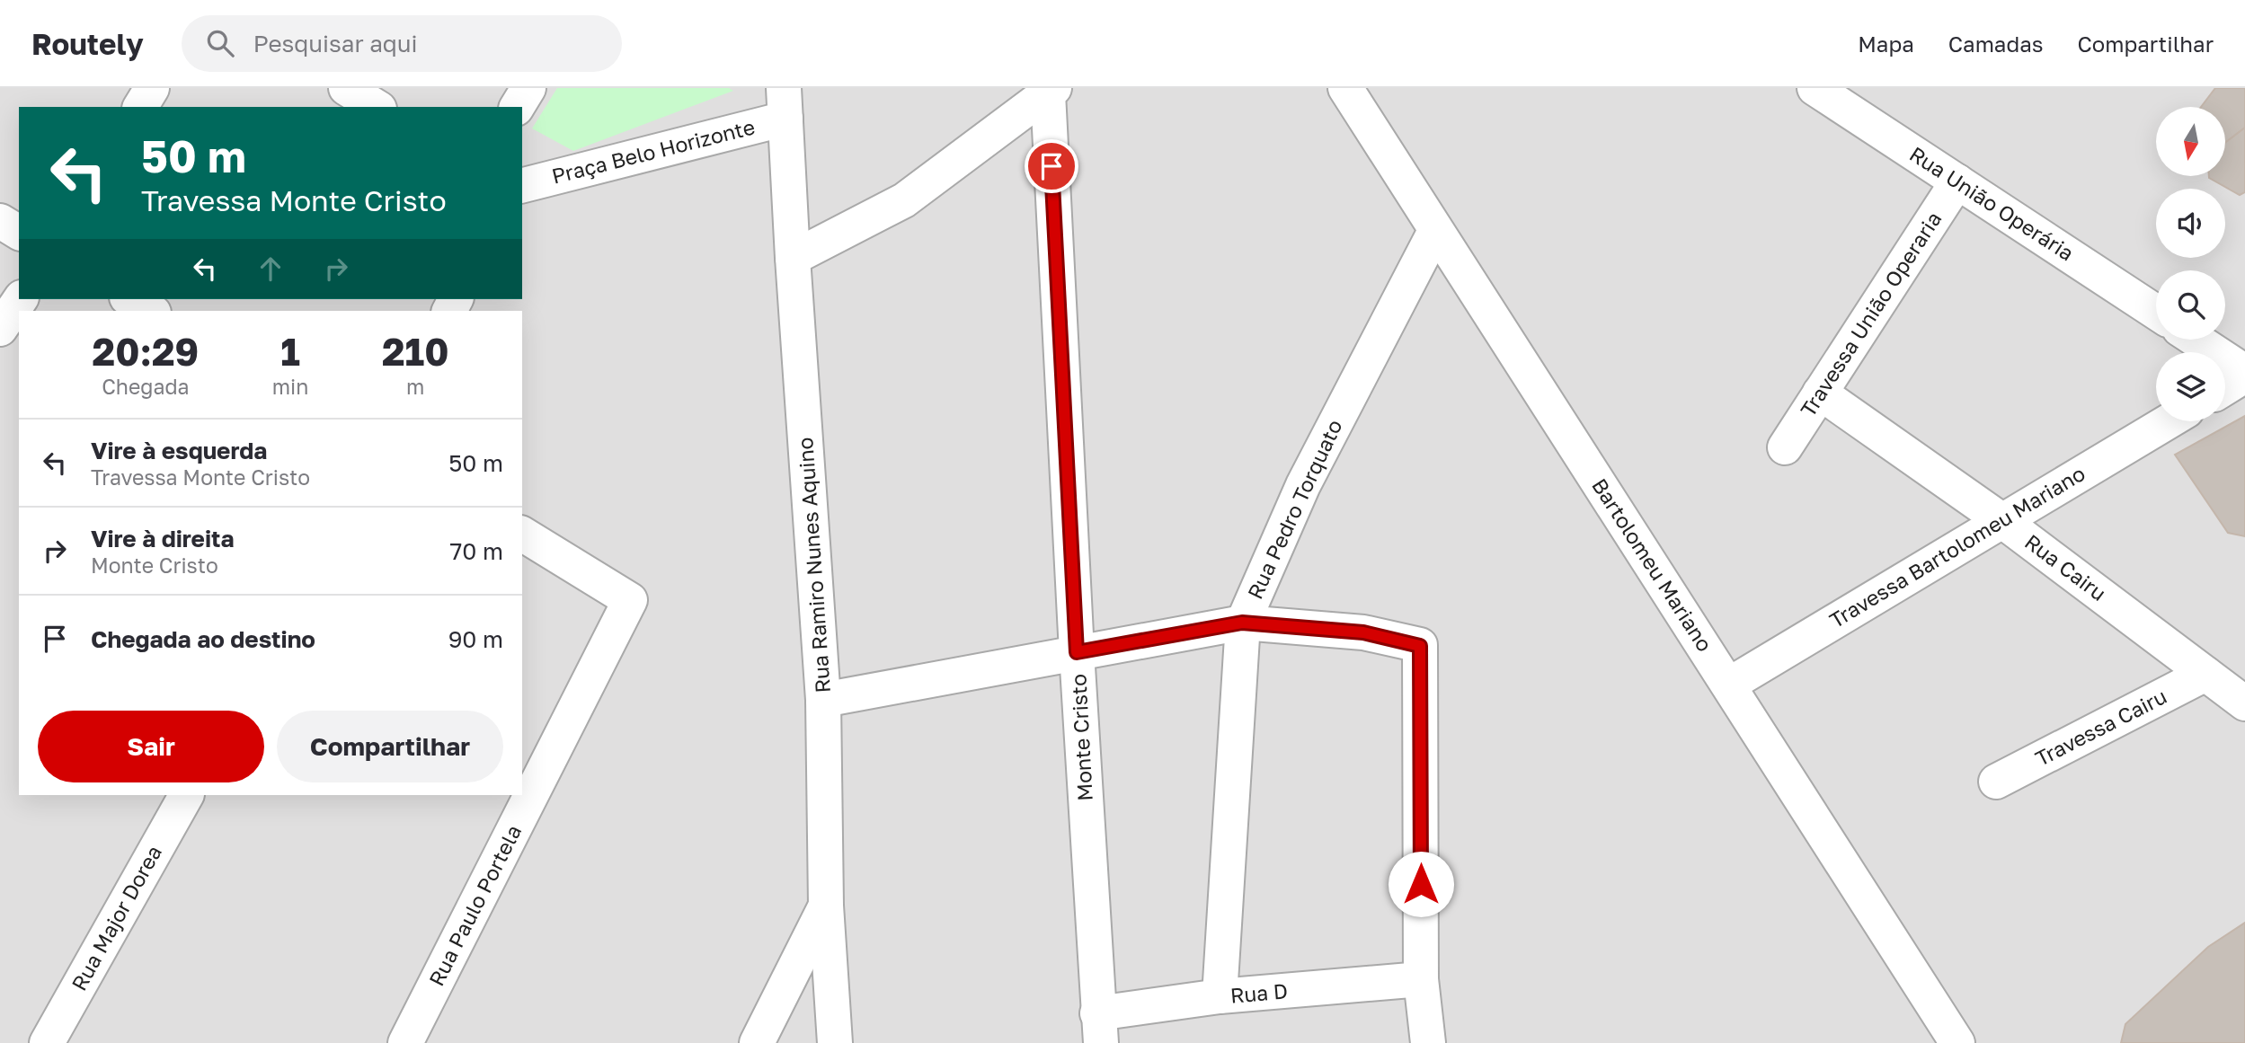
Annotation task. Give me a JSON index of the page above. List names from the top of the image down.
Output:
{
  "streets": {
    "street": [
      "Praça Belo Horizonte",
      "Rua União Operária",
      "Travessa União Operaria",
      "Rua Pedro Torquato",
      "Travessa Bartolomeu Mariano",
      "Rua Ramiro Nunes Aquino",
      "Bartolomeu Mariano",
      "Rua Cairu",
      "Travessa Cairu",
      "Monte Cristo",
      "Rua Paulo Portela",
      "Rua Major Dorea",
      "Rua D"
    ]
  },
  "crossings": [
    ["Praça Belo Horizonte", "Rua Ramiro Nunes Aquino"],
    ["Rua União Operária", "Travessa União Operaria"],
    ["Travessa União Operaria", "Rua Cairu"],
    ["Rua Pedro Torquato", "Bartolomeu Mariano"],
    ["Rua Pedro Torquato", "Rua D"],
    ["Travessa Bartolomeu Mariano", "Bartolomeu Mariano"],
    ["Travessa Bartolomeu Mariano", "Rua Cairu"],
    ["Rua Cairu", "Travessa Cairu"],
    ["Monte Cristo", "Rua D"]
  ],
  "north": "bottom",
  "page": {
    "header": "Routely",
    "search": "Pesquisar aqui",
    "nav": ["Mapa", "Camadas", "Compartilhar"],
    "turn": ["50 m", "Travessa Monte Cristo"],
    "eta": [
      "20:29",
      "Chegada",
      "1",
      "min",
      "210",
      "m"
    ],
    "list": [
      {
        "name": "Vire à esquerda",
        "note": "Travessa Monte Cristo",
        "value": "50 m"
      },
      {
        "name": "Vire à direita",
        "note": "Monte Cristo",
        "value": "70 m"
      },
      {
        "name": "Chegada ao destino",
        "value": "90 m"
      }
    ],
    "buttons": ["Sair", "Compartilhar"]
  }
}
